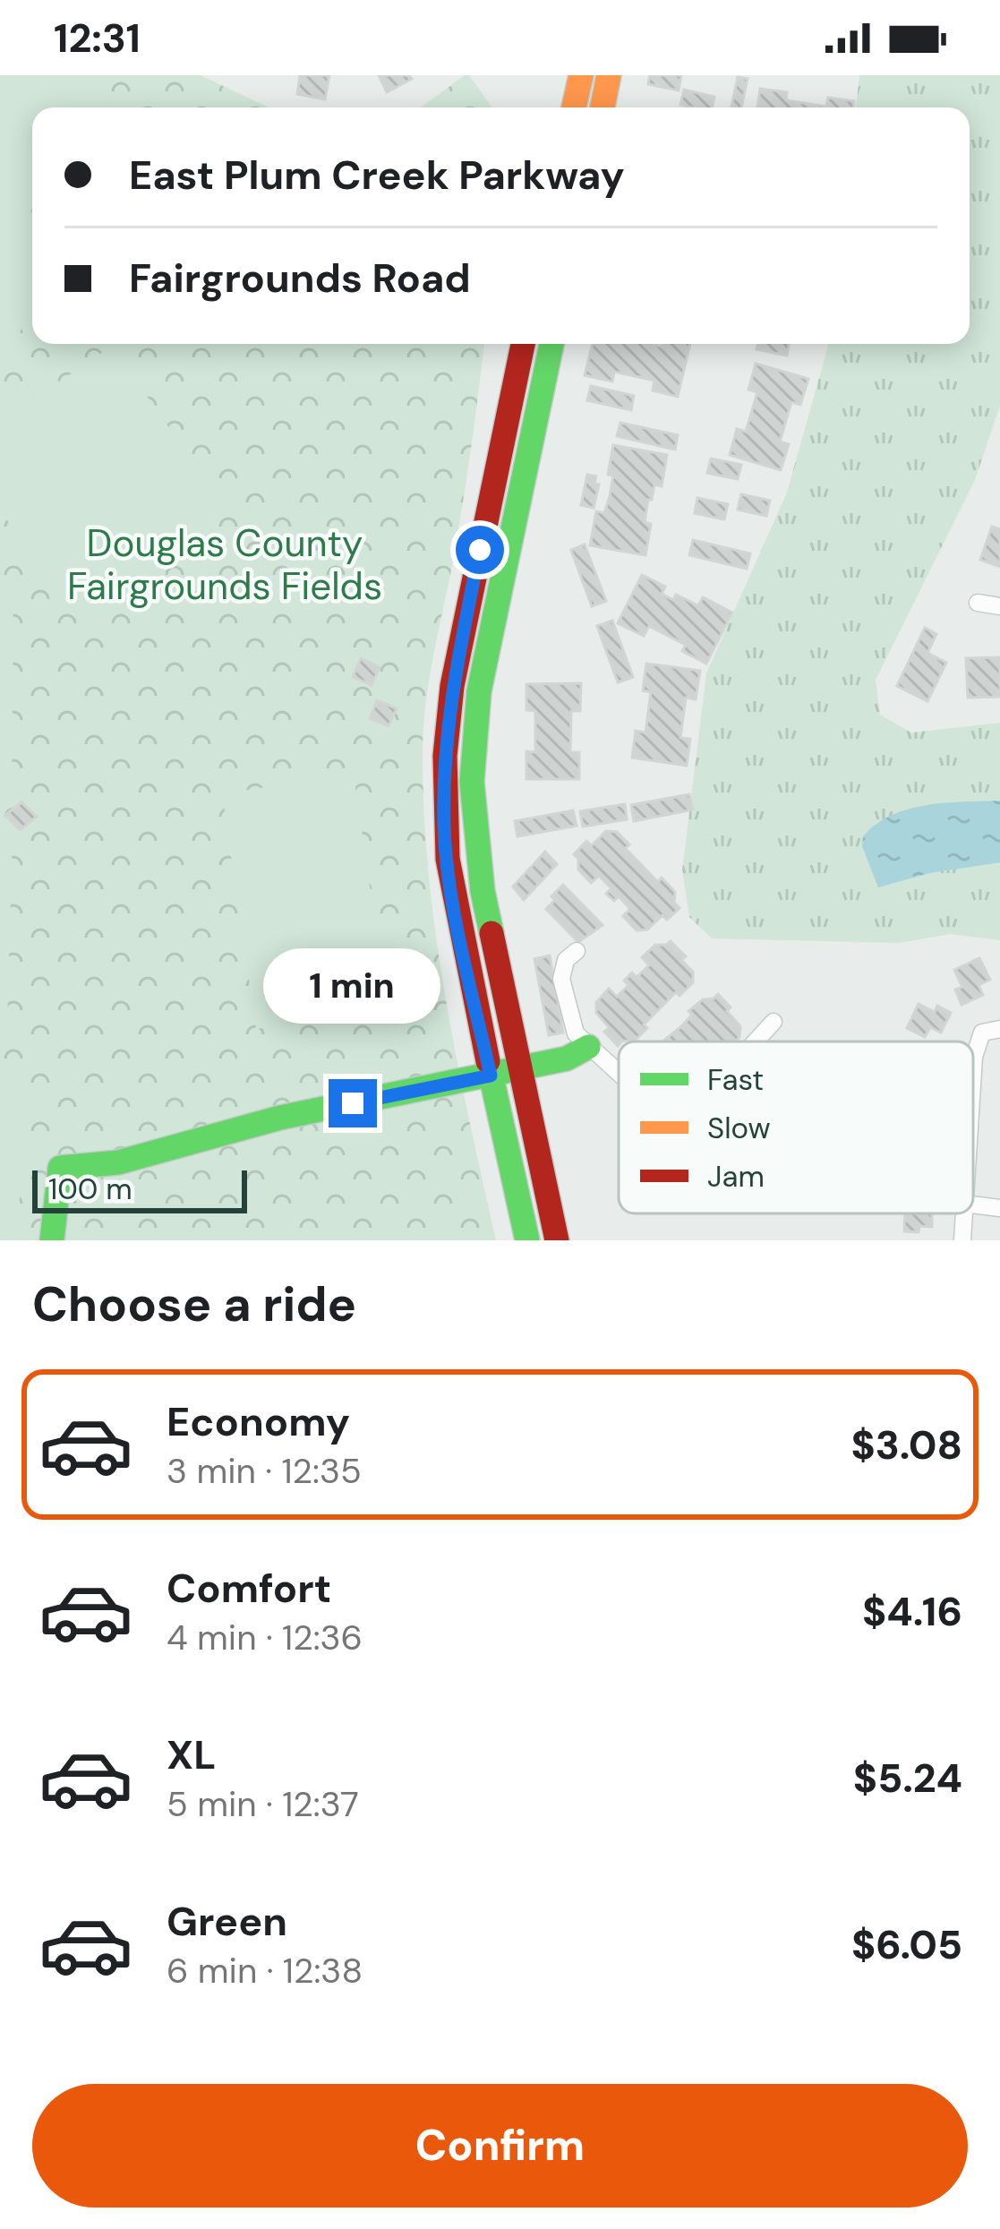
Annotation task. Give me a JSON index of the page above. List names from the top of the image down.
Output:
{
  "parks": ["Douglas County Fairgrounds Fields"],
  "legend": ["Fast", "Slow", "Jam"],
  "scale_bar": "100 m",
  "page": {
    "status": "12:31",
    "banner": ["East Plum Creek Parkway", "Fairgrounds Road"],
    "bubble": "1 min",
    "scale": "100 m",
    "heading": "Choose a ride",
    "list": [
      {
        "name": "Economy",
        "note": "3 min · 12:35",
        "value": "$3.08"
      },
      {
        "name": "Comfort",
        "note": "4 min · 12:36",
        "value": "$4.16"
      },
      {
        "name": "XL",
        "note": "5 min · 12:37",
        "value": "$5.24"
      },
      {
        "name": "Green",
        "note": "6 min · 12:38",
        "value": "$6.05"
      }
    ],
    "buttons": "Confirm"
  }
}
